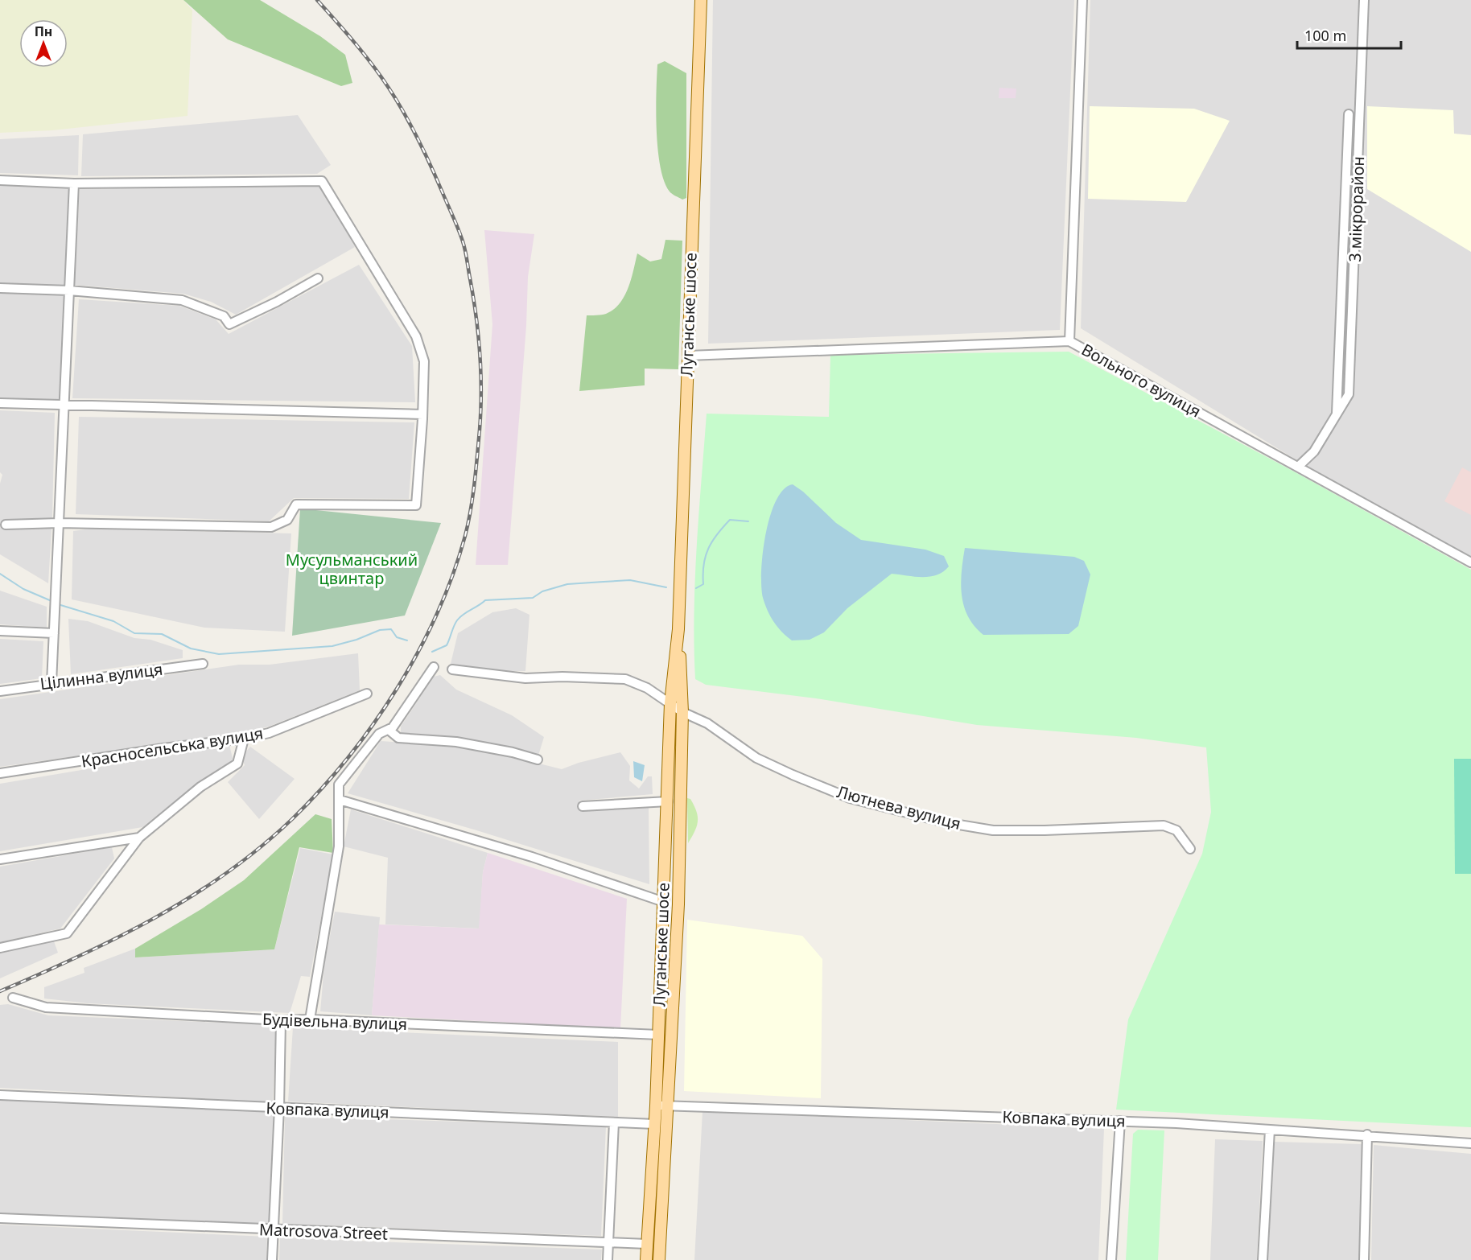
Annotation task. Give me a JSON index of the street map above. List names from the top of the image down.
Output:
{
  "streets": {
    "main road": ["Луганське шосе"],
    "street": [
      "3 мікрорайон",
      "Вольного вулиця",
      "Цілинна вулиця",
      "Красносельська вулиця",
      "Лютнева вулиця",
      "Будівельна вулиця",
      "Ковпака вулиця",
      "Matrosova Street"
    ]
  },
  "crossings": [
    ["3 мікрорайон", "Вольного вулиця"],
    ["Луганське шосе", "Вольного вулиця"],
    ["Луганське шосе", "Лютнева вулиця"],
    ["Луганське шосе", "Будівельна вулиця"],
    ["Луганське шосе", "Ковпака вулиця"],
    ["Луганське шосе", "Matrosova Street"]
  ],
  "parks": ["Мусульманський цвинтар"],
  "scale_bar": "100 m",
  "north": "top"
}
